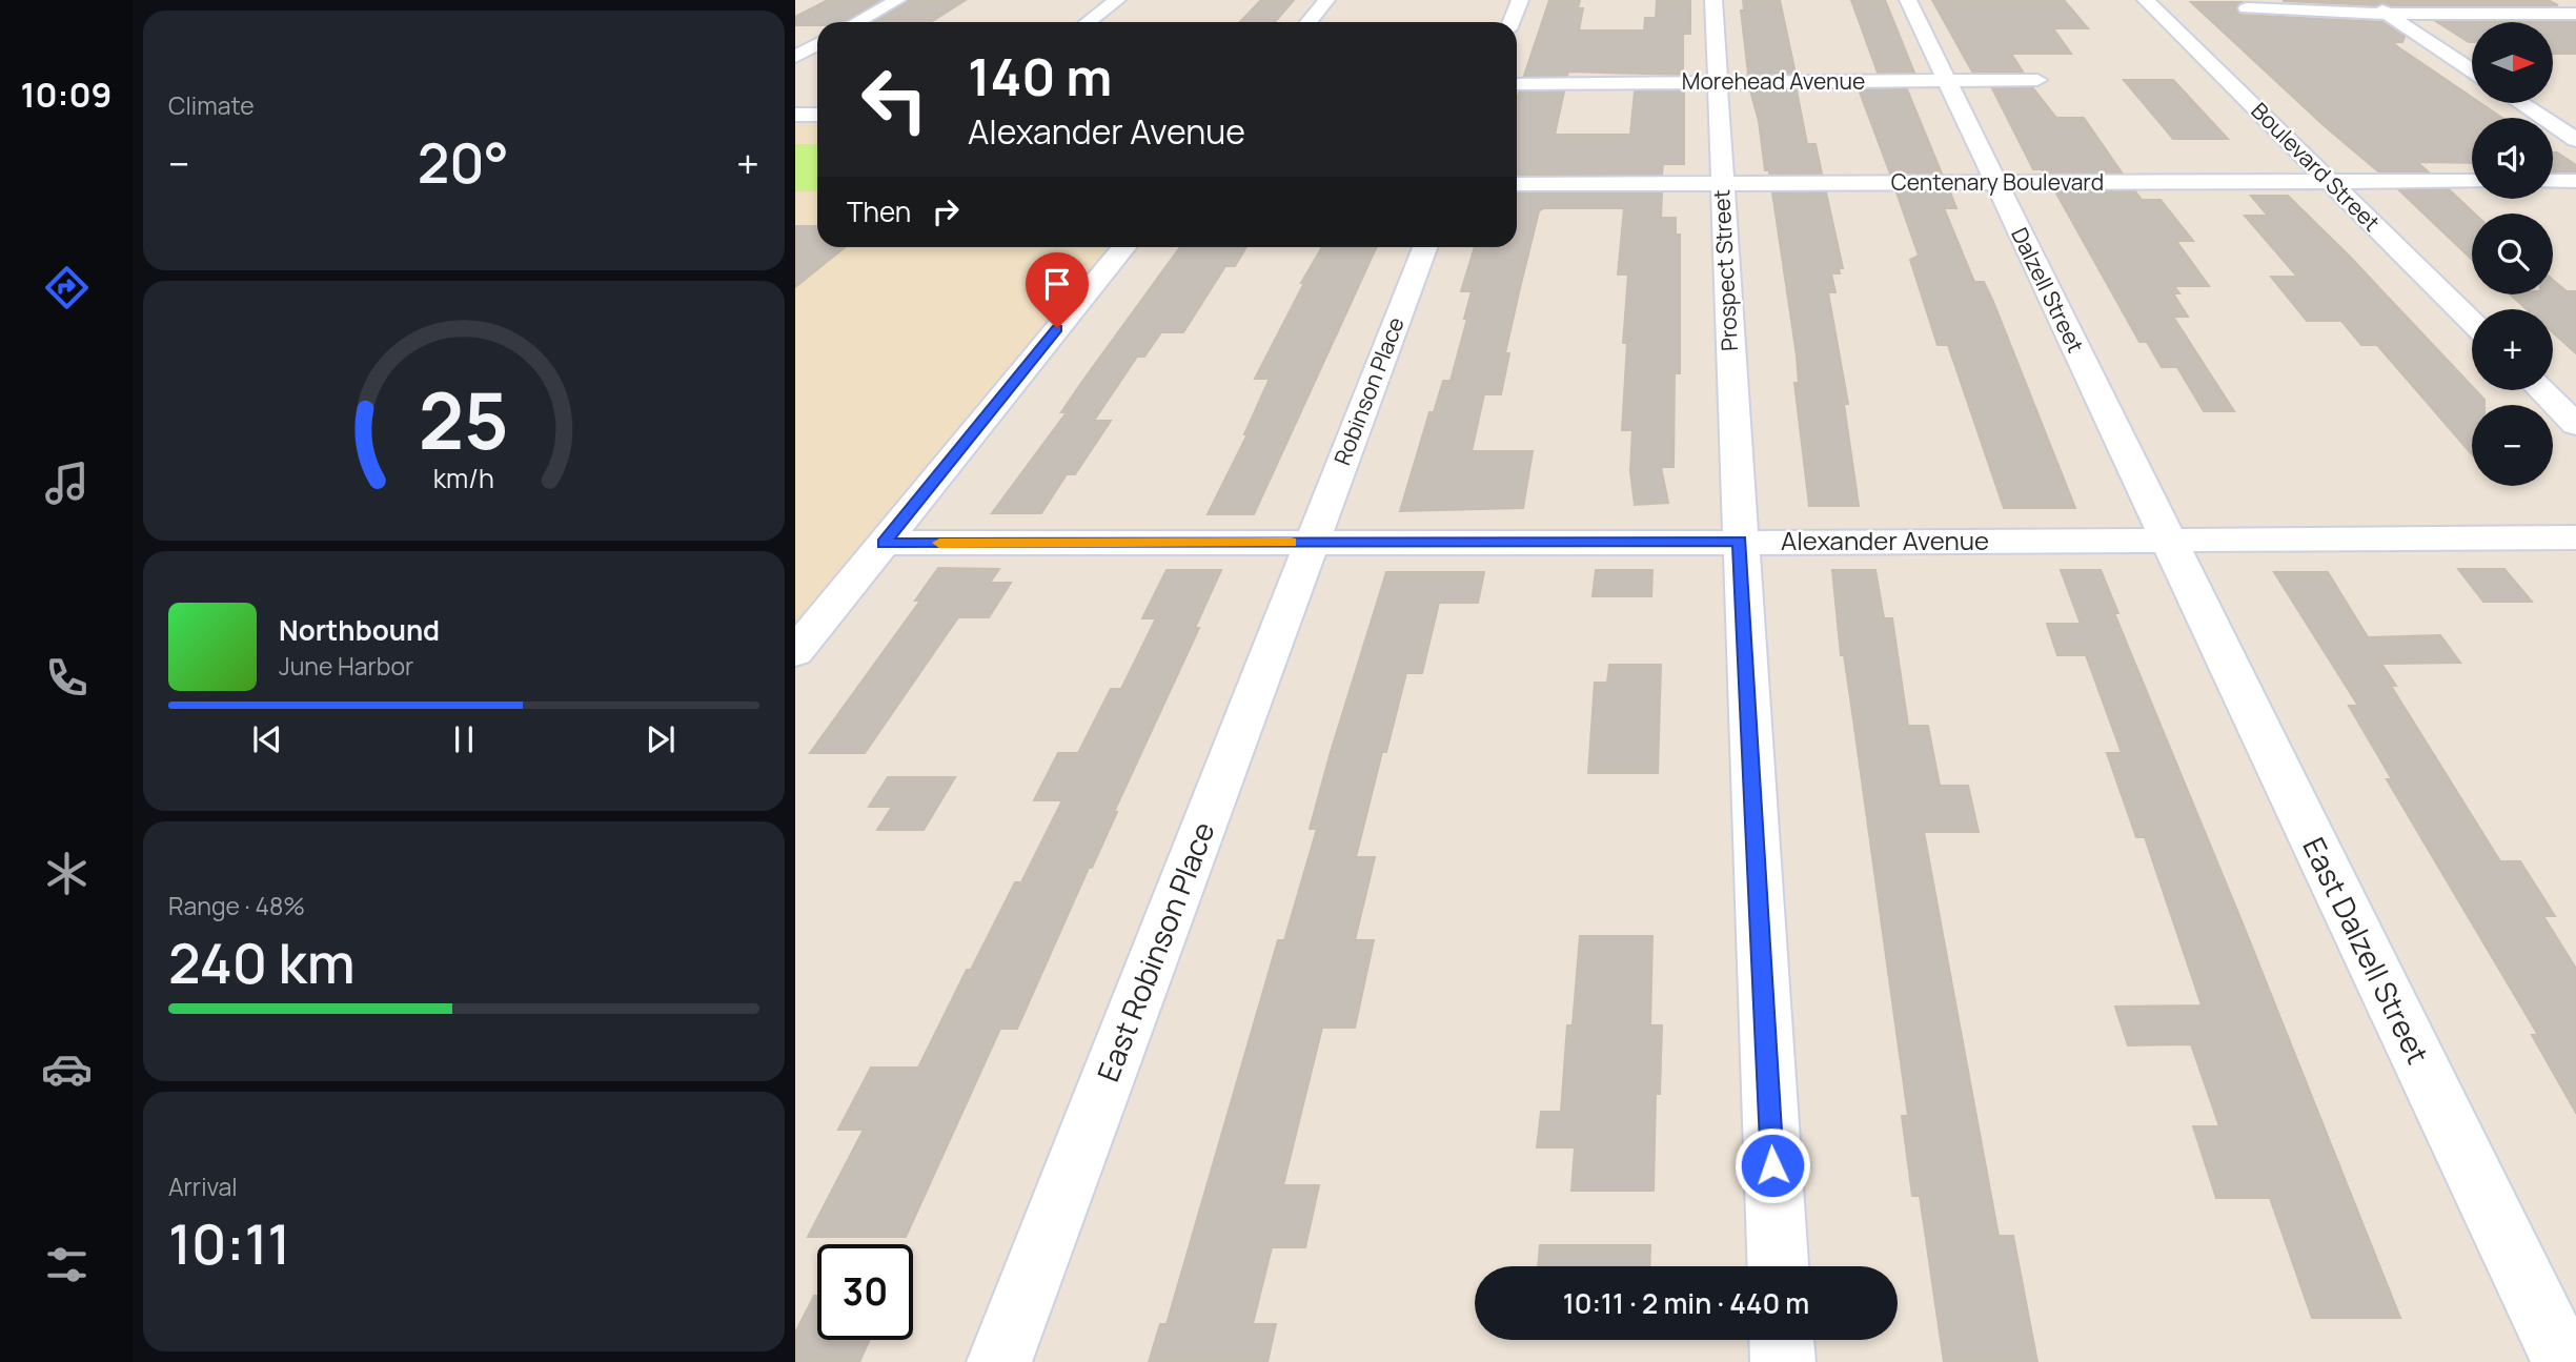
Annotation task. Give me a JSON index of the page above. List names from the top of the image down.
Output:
{
  "streets": {
    "street": [
      "Morehead Avenue",
      "Boulevard Street",
      "Centenary Boulevard",
      "Prospect Street",
      "Dalzell Street",
      "Robinson Place",
      "Alexander Avenue",
      "East Dalzell Street",
      "East Robinson Place"
    ]
  },
  "crossings": [
    ["Morehead Avenue", "Prospect Street"],
    ["Morehead Avenue", "Dalzell Street"],
    ["Boulevard Street", "Centenary Boulevard"],
    ["Centenary Boulevard", "Prospect Street"],
    ["Centenary Boulevard", "Dalzell Street"],
    ["Prospect Street", "Alexander Avenue"],
    ["Dalzell Street", "Alexander Avenue"],
    ["Dalzell Street", "East Dalzell Street"],
    ["Robinson Place", "Alexander Avenue"],
    ["Robinson Place", "East Robinson Place"],
    ["Alexander Avenue", "East Dalzell Street"],
    ["Alexander Avenue", "East Robinson Place"]
  ],
  "north": "right",
  "page": {
    "tabs": "10:09",
    "tile": [
      "Climate",
      ["Range · 48%", "240 km"],
      ["Arrival", "10:11"]
    ],
    "map_buttons": ["+", "−"],
    "turn": ["140 m", "Alexander Avenue"],
    "heat": ["−", "20°", "+"],
    "then": "Then",
    "song": ["Northbound", "June Harbor"],
    "limit": "30",
    "trip": "10:11 · 2 min · 440 m",
    "gauge": ["25", "km/h"]
  }
}
